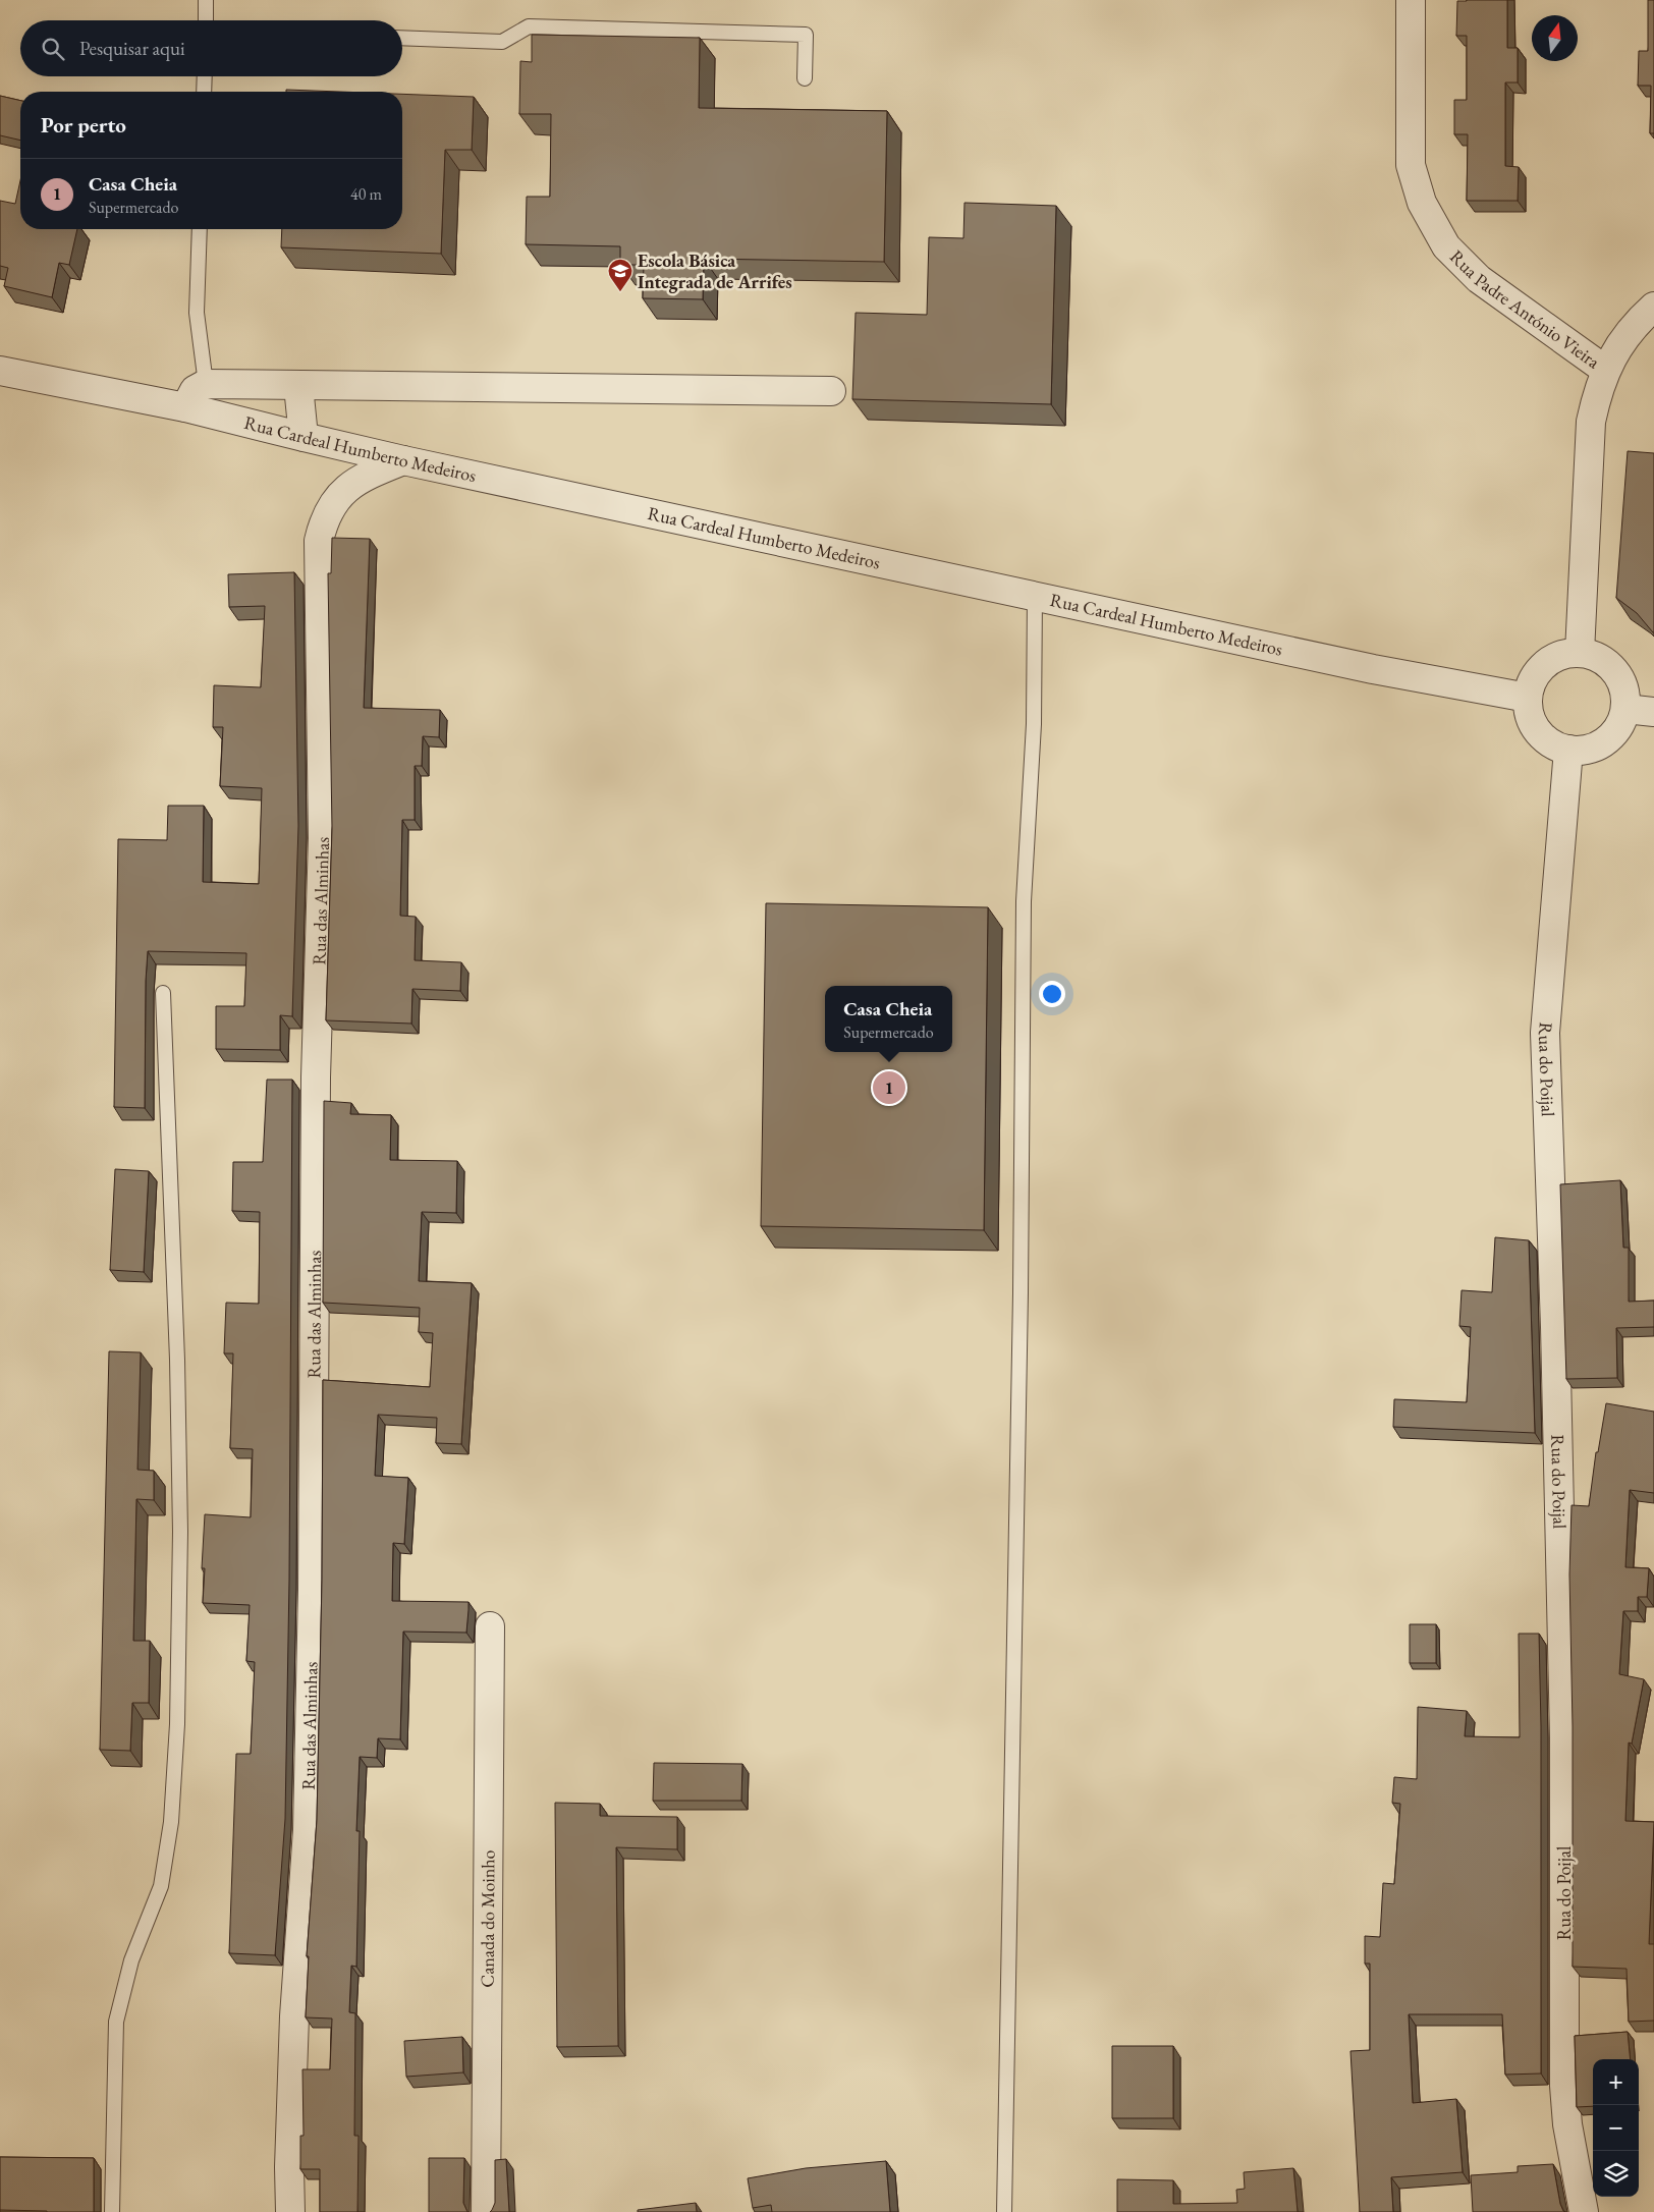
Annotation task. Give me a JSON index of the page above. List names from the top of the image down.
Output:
{
  "streets": {
    "street": [
      "Rua Padre António Vieira",
      "Rua Cardeal Humberto Medeiros",
      "Rua das Alminhas",
      "Rua do Poijal",
      "Canada do Moinho"
    ]
  },
  "crossings": [
    ["Rua Padre António Vieira", "Rua Cardeal Humberto Medeiros"],
    ["Rua Padre António Vieira", "Rua do Poijal"],
    ["Rua Cardeal Humberto Medeiros", "Rua das Alminhas"],
    ["Rua Cardeal Humberto Medeiros", "Rua do Poijal"]
  ],
  "places": {
    "school or university": ["Escola Básica Integrada de Arrifes"]
  },
  "north": "top",
  "page": {
    "search": "Pesquisar aqui",
    "heading": "Por perto",
    "list": [
      {
        "mark": "1",
        "name": "Casa Cheia",
        "note": "Supermercado",
        "value": "40 m"
      }
    ],
    "popup": ["Casa Cheia", "Supermercado"],
    "pins": "1",
    "map_buttons": ["+", "−"]
  }
}
